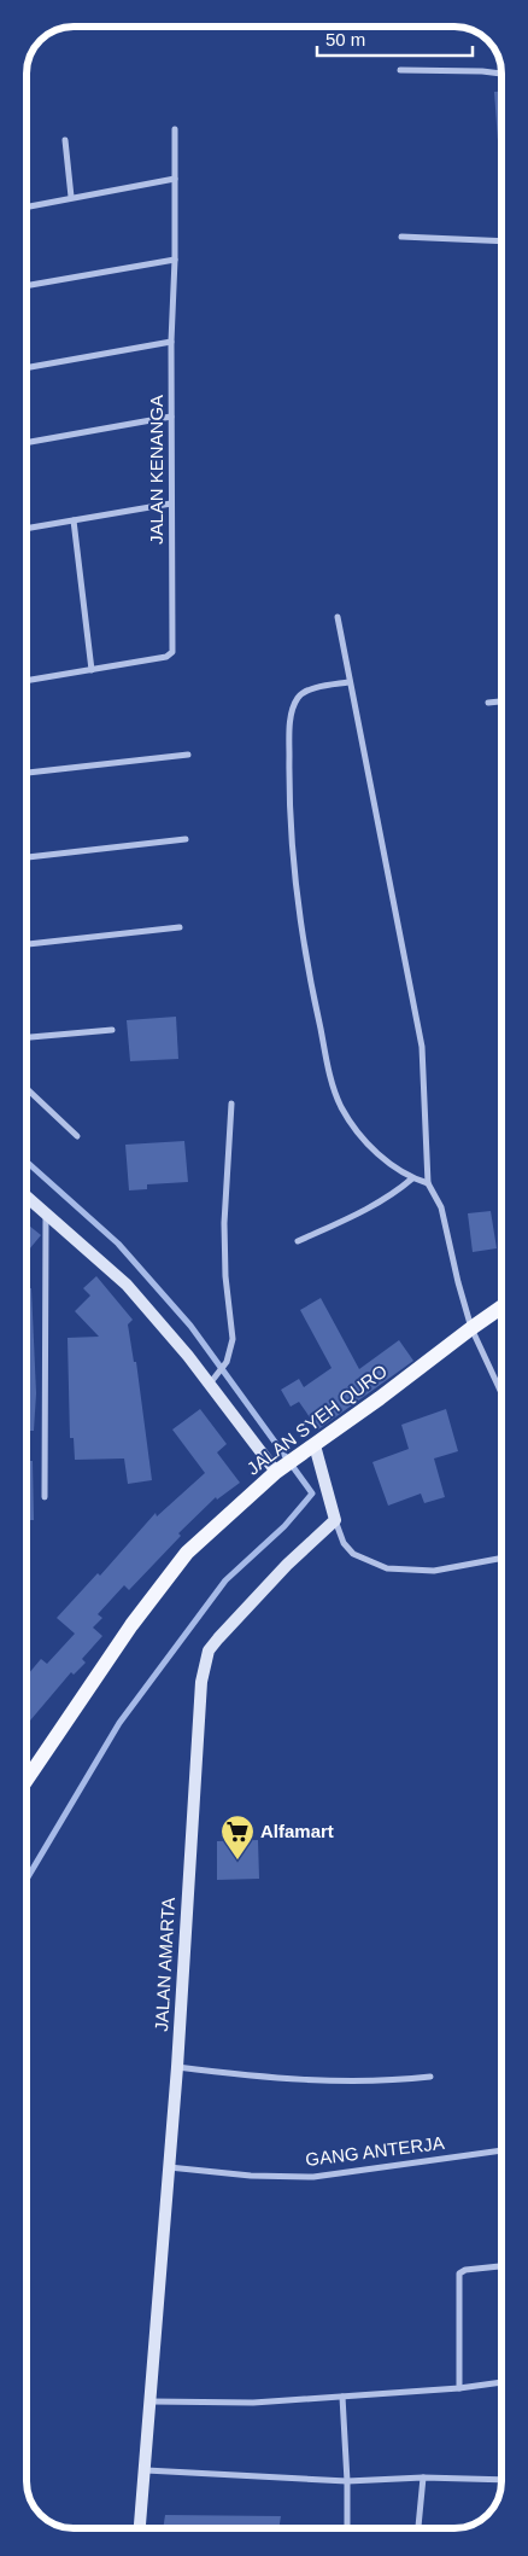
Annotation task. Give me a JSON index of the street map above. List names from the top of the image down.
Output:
{
  "streets": {
    "main road": ["JALAN SYEH QURO"],
    "street": ["JALAN KENANGA", "JALAN AMARTA", "GANG ANTERJA"]
  },
  "crossings": [
    ["JALAN AMARTA", "GANG ANTERJA"]
  ],
  "places": {
    "supermarket": ["Alfamart"]
  },
  "scale_bar": "50 m"
}
